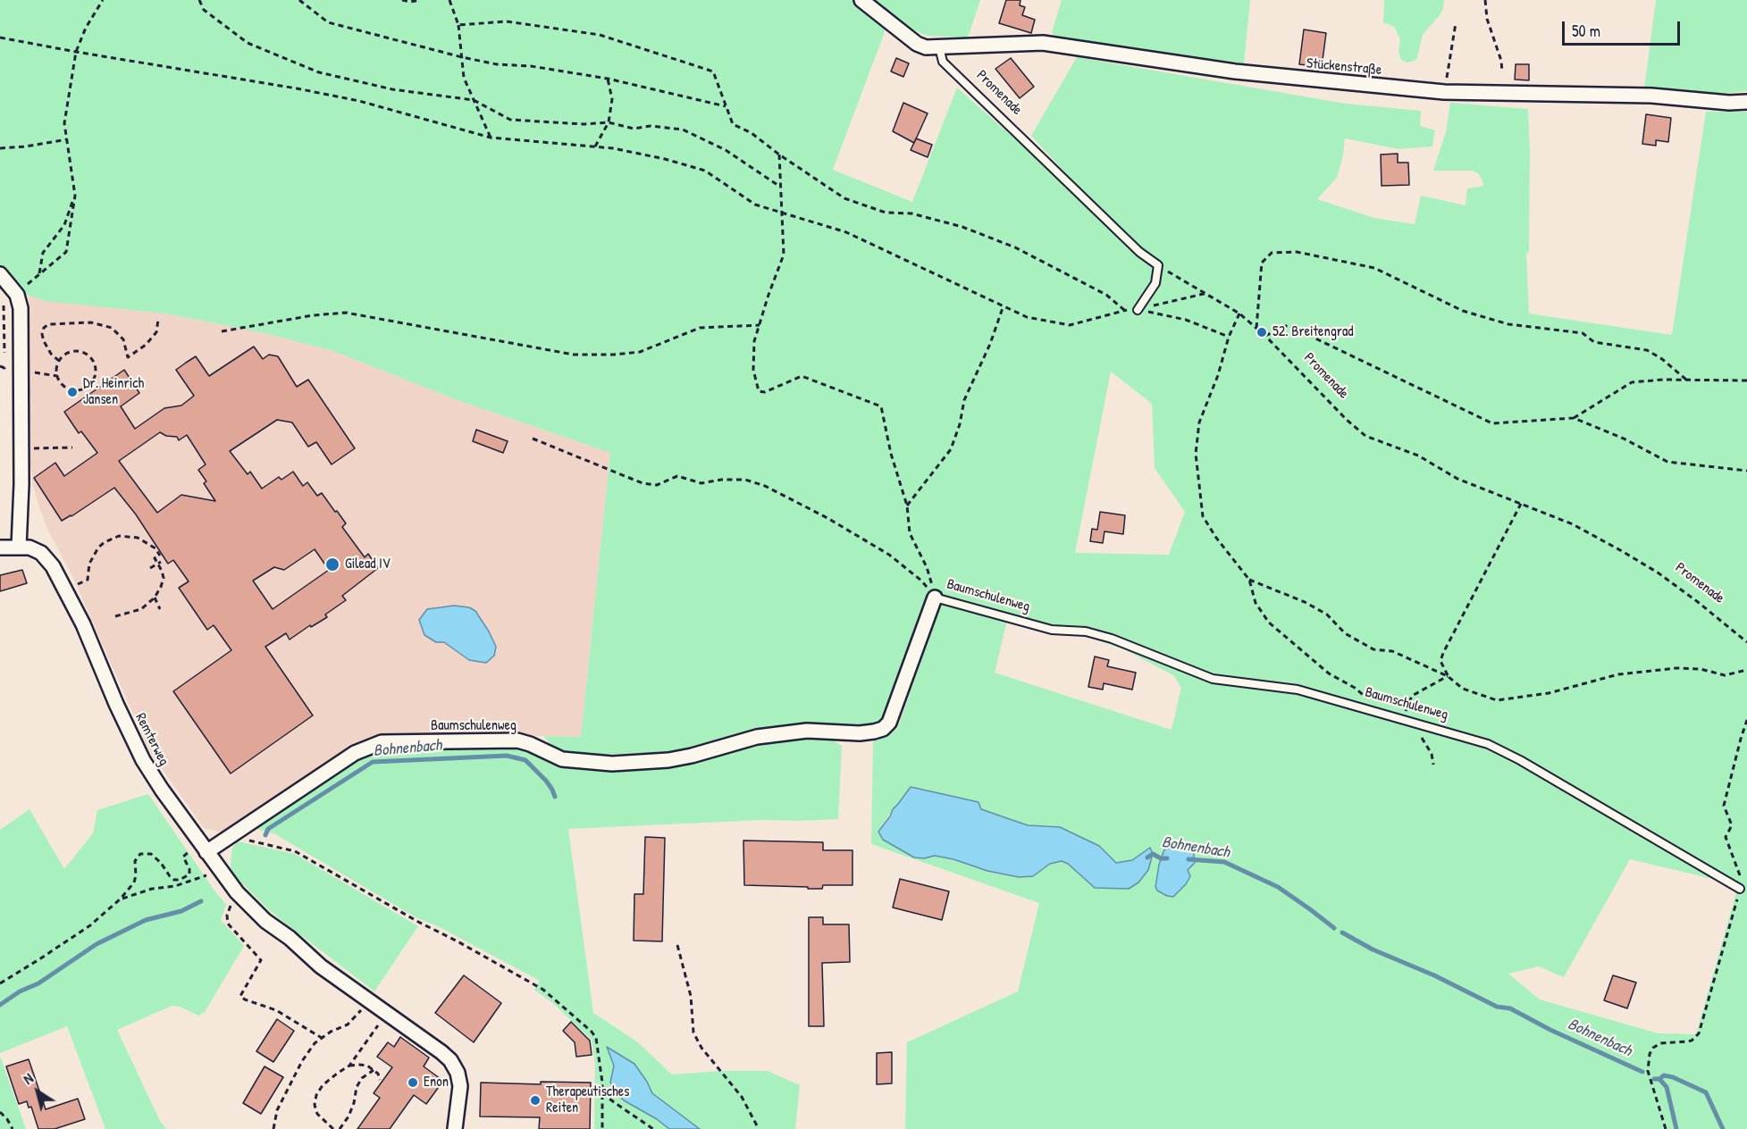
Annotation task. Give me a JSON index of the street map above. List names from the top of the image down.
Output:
{
  "streets": {
    "street": ["Stückenstraße", "Baumschulenweg", "Remterweg"],
    "lane": ["Promenade"]
  },
  "crossings": [
    ["Stückenstraße", "Promenade"],
    ["Baumschulenweg", "Remterweg"]
  ],
  "water": ["Bohnenbach"],
  "places": [
    "52. Breitengrad",
    "Dr. Heinrich Jansen",
    "Gilead IV",
    "Enon",
    "Therapeutisches Reiten"
  ],
  "scale_bar": "50 m",
  "north": "top left"
}
